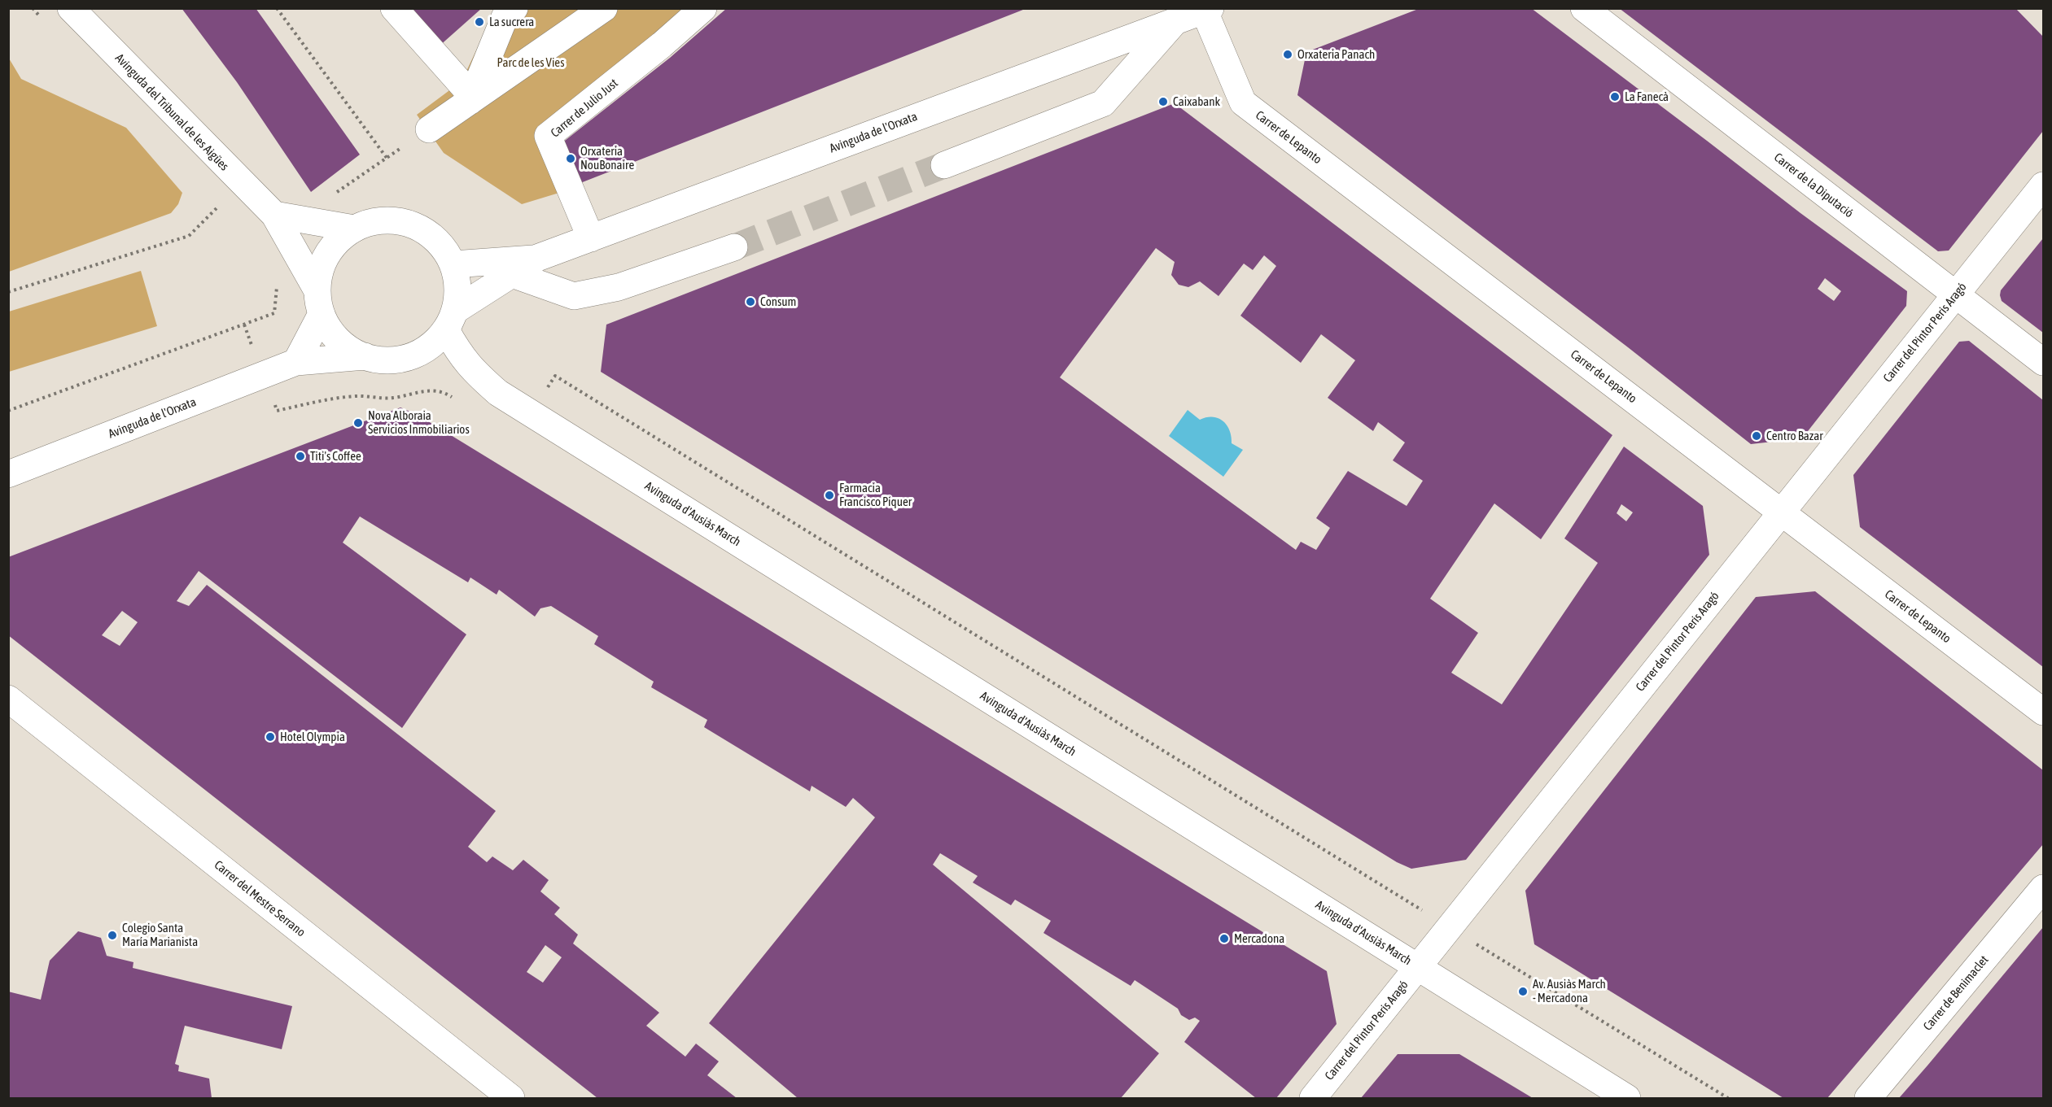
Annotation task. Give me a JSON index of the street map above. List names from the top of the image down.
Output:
{
  "streets": {
    "street": [
      "Carrer de Julio Just",
      "Avinguda del Tribunal de les Aigües",
      "Avinguda de l'Orxata",
      "Carrer de Lepanto",
      "Carrer de la Diputació",
      "Carrer del Pintor Peris Aragó",
      "Avinguda d'Ausiàs March",
      "Carrer del Mestre Serrano",
      "Carrer de Benimaclet"
    ]
  },
  "crossings": [
    ["Carrer de Julio Just", "Avinguda de l'Orxata"],
    ["Avinguda del Tribunal de les Aigües", "Avinguda de l'Orxata"],
    ["Avinguda del Tribunal de les Aigües", "Avinguda d'Ausiàs March"],
    ["Avinguda de l'Orxata", "Carrer de Lepanto"],
    ["Avinguda de l'Orxata", "Avinguda d'Ausiàs March"],
    ["Carrer de Lepanto", "Carrer del Pintor Peris Aragó"],
    ["Carrer de la Diputació", "Carrer del Pintor Peris Aragó"],
    ["Carrer del Pintor Peris Aragó", "Avinguda d'Ausiàs March"]
  ],
  "parks": ["Parc de les Vies"],
  "places": [
    "La sucrera",
    "Orxateria Panach",
    "La Fanecà",
    "Caixabank",
    "Orxateria NouBonaire",
    "Consum",
    "Nova Alboraia Servicios Inmobiliarios",
    "Centro Bazar",
    "Titi's Coffee",
    "Farmacia Francisco Piquer",
    "Hotel Olympia",
    "Colegio Santa María Marianista",
    "Mercadona",
    "Av. Ausiàs March - Mercadona"
  ]
}
